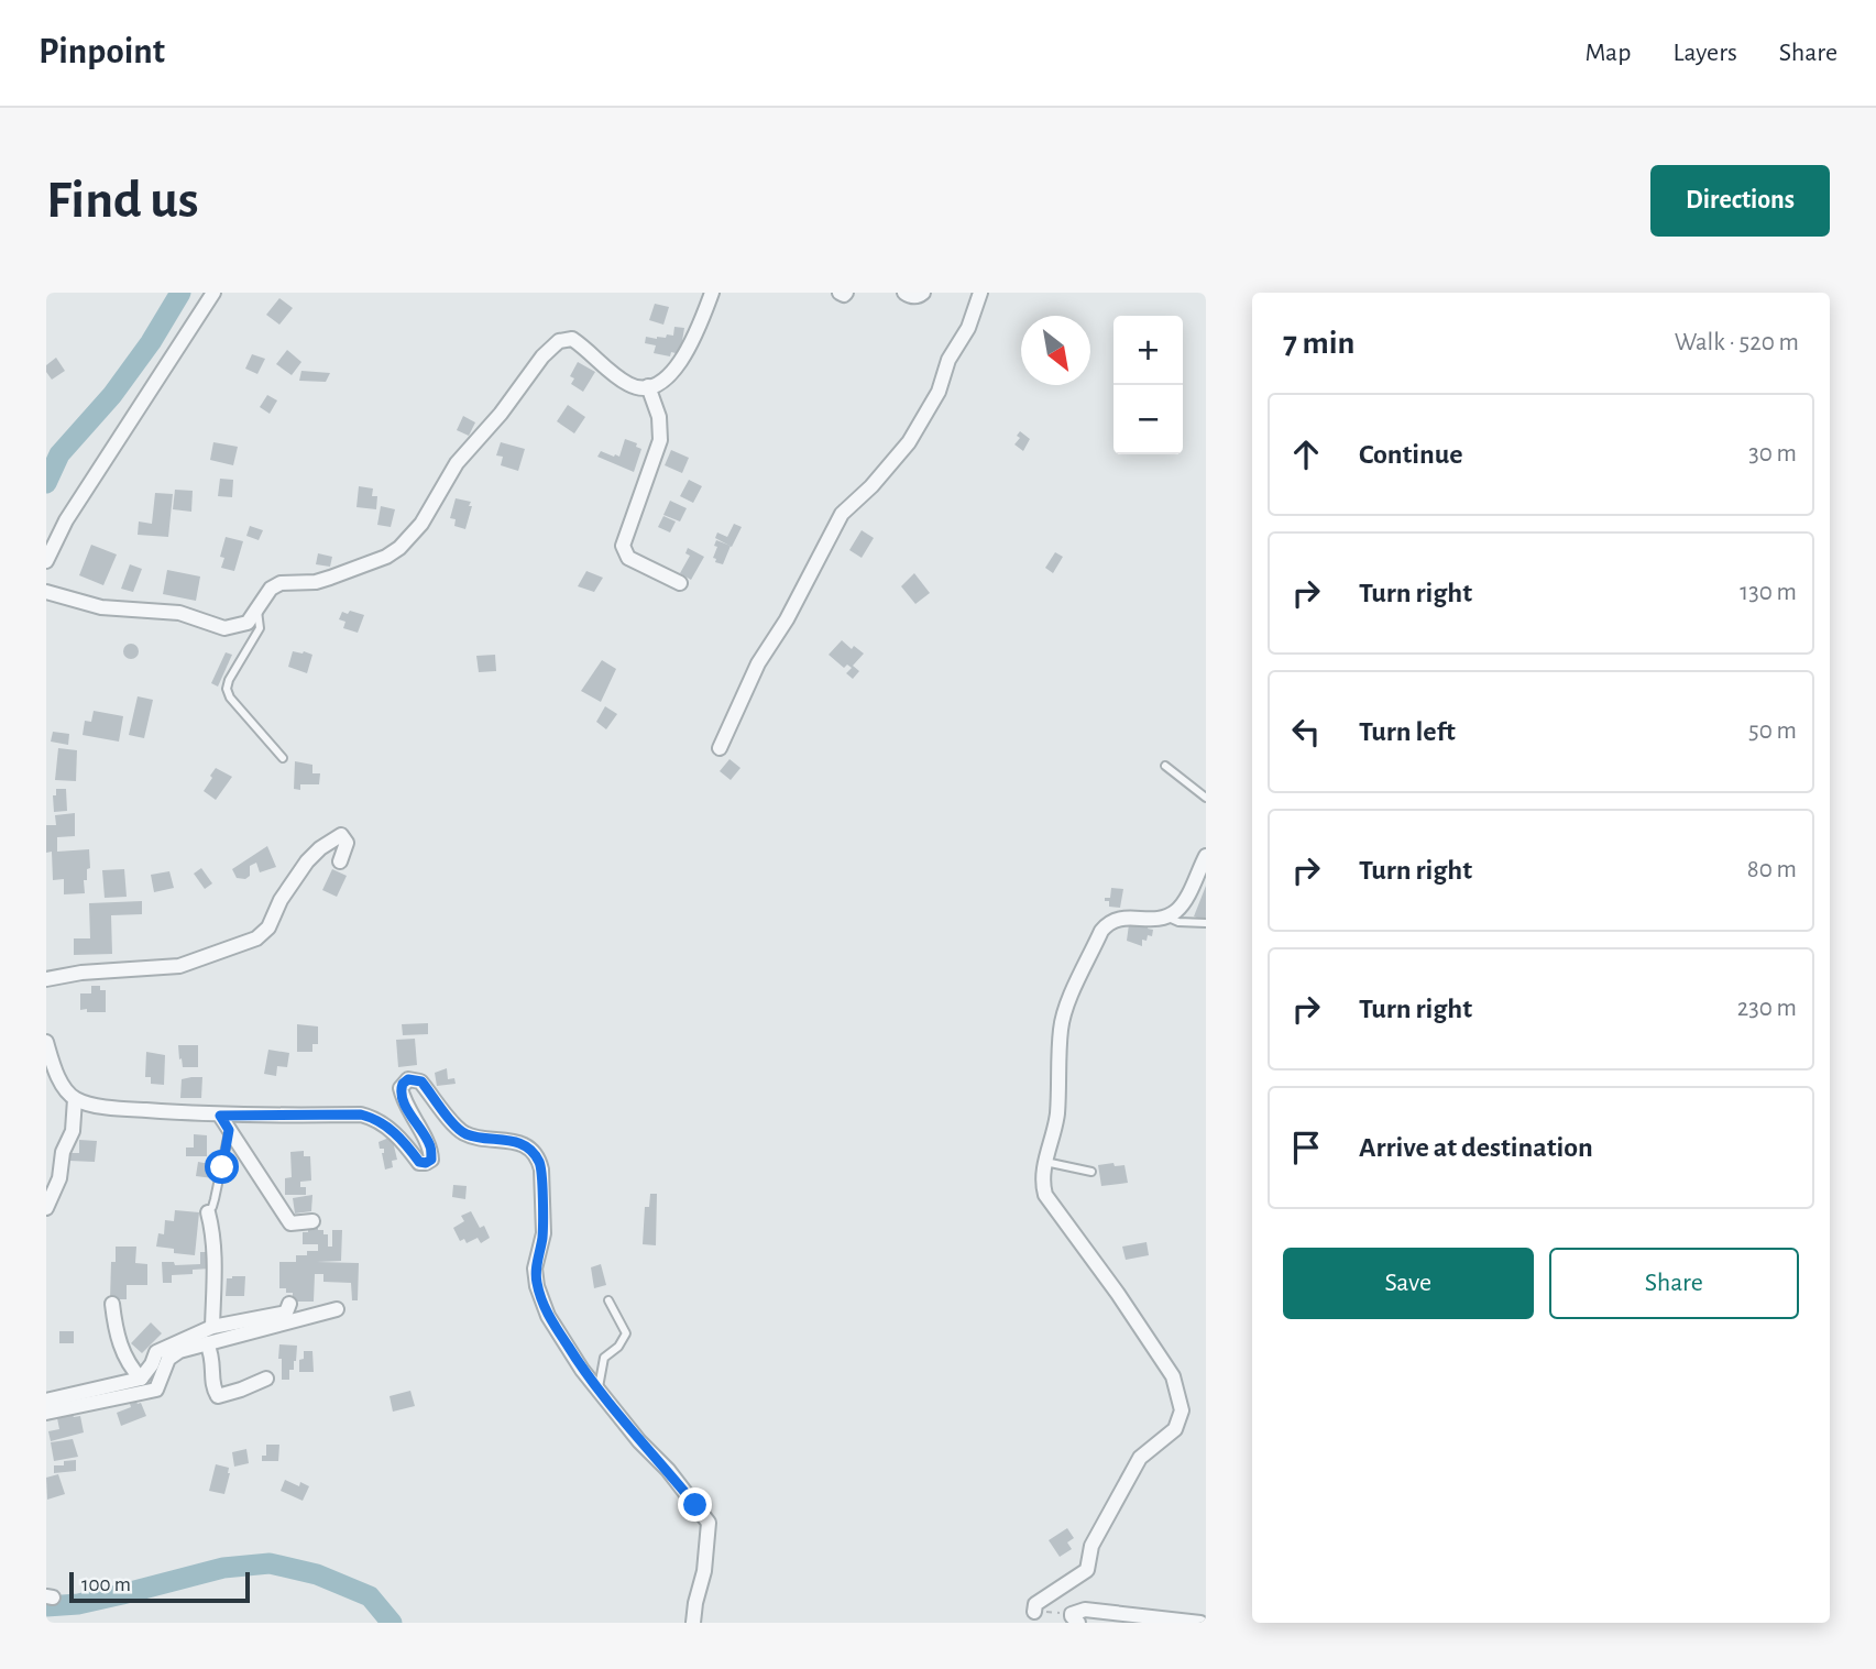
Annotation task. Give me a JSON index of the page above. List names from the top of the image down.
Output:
{
  "scale_bar": "100 m",
  "north": "bottom right",
  "page": {
    "header": "Pinpoint",
    "nav": ["Map", "Layers", "Share"],
    "buttons": [
      "Directions",
      ["Save", "Share"]
    ],
    "title": "Find us",
    "heading": ["7 min", "Walk · 520 m"],
    "map_buttons": ["+", "−"],
    "list": [
      ["Continue", "30 m"],
      ["Turn right", "130 m"],
      ["Turn left", "50 m"],
      ["Turn right", "80 m"],
      ["Turn right", "230 m"],
      "Arrive at destination"
    ],
    "scale": "100 m"
  }
}
